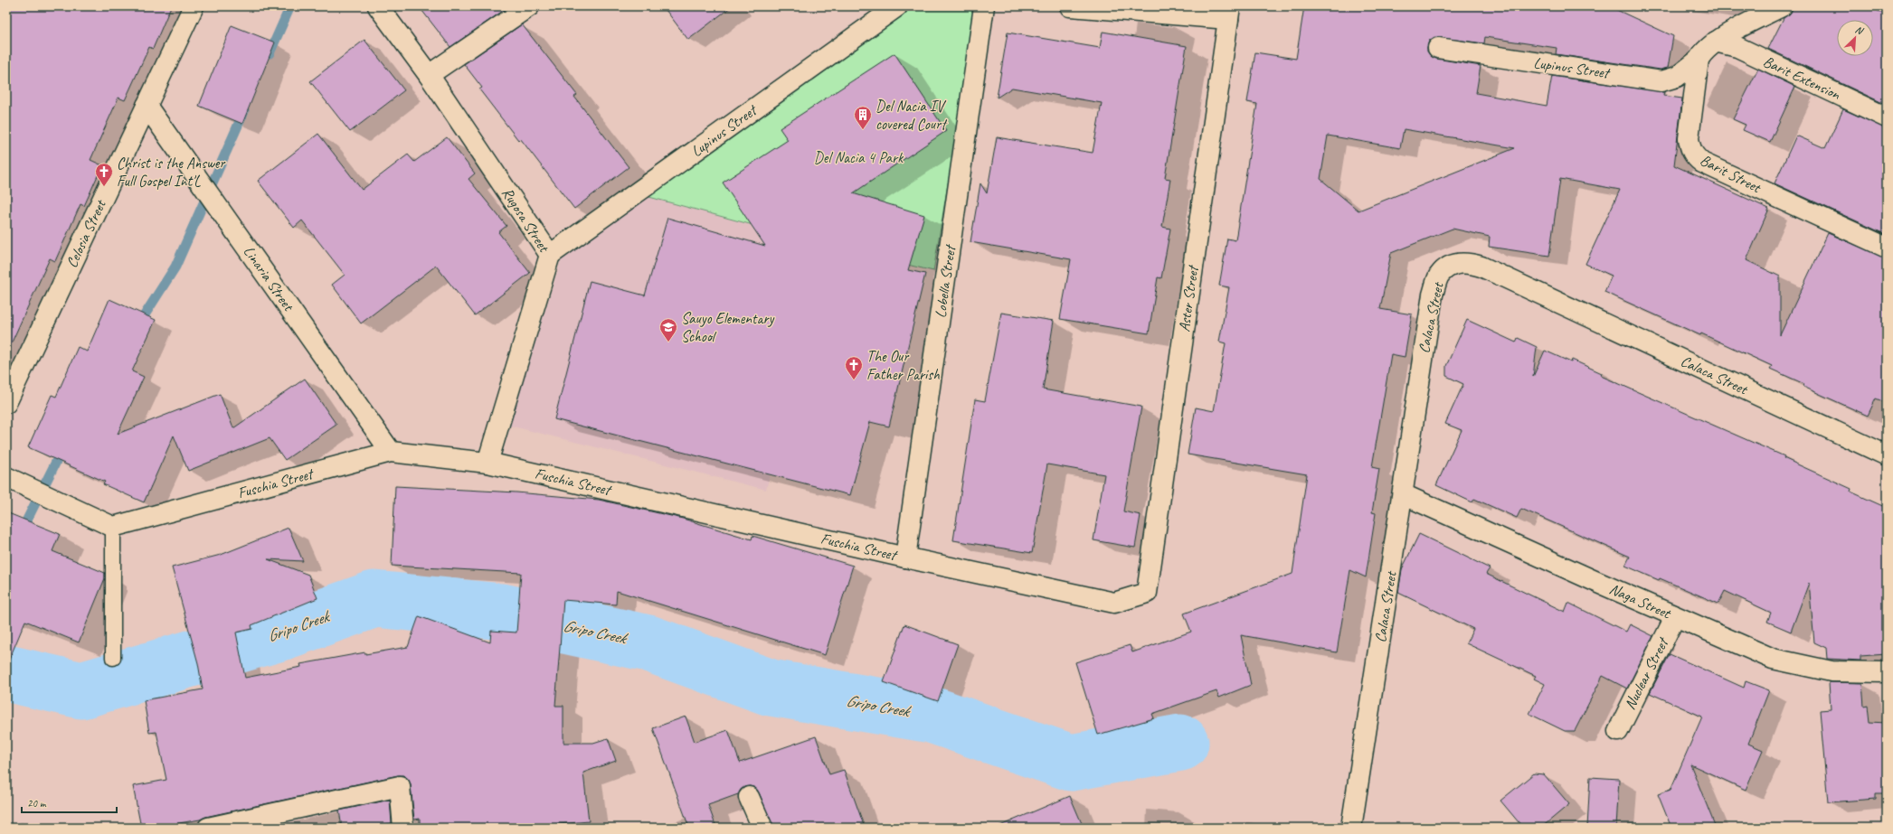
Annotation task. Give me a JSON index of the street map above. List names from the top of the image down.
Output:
{
  "streets": {
    "street": [
      "Lupinus Street",
      "Barit Extension",
      "Barit Street",
      "Rugosa Street",
      "Celosia Street",
      "Linaria Street",
      "Lobella Street",
      "Aster Street",
      "Calaca Street",
      "Fuschia Street",
      "Naga Street",
      "Nuclear Street"
    ]
  },
  "crossings": [
    ["Lupinus Street", "Barit Street"],
    ["Lupinus Street", "Rugosa Street"],
    ["Rugosa Street", "Fuschia Street"],
    ["Celosia Street", "Linaria Street"],
    ["Linaria Street", "Fuschia Street"],
    ["Lobella Street", "Fuschia Street"],
    ["Aster Street", "Fuschia Street"],
    ["Calaca Street", "Naga Street"],
    ["Naga Street", "Nuclear Street"]
  ],
  "water": ["Gripo Creek"],
  "parks": ["Del Nacia 4 Park"],
  "places": {
    "building": ["Del Nacia IV covered Court"],
    "church": ["Christ is the Answer Full Gospel Int'L", "The Our Father Parish"],
    "school or university": ["Sauyo Elementary School"]
  },
  "scale_bar": "20 m",
  "north": "top right"
}
